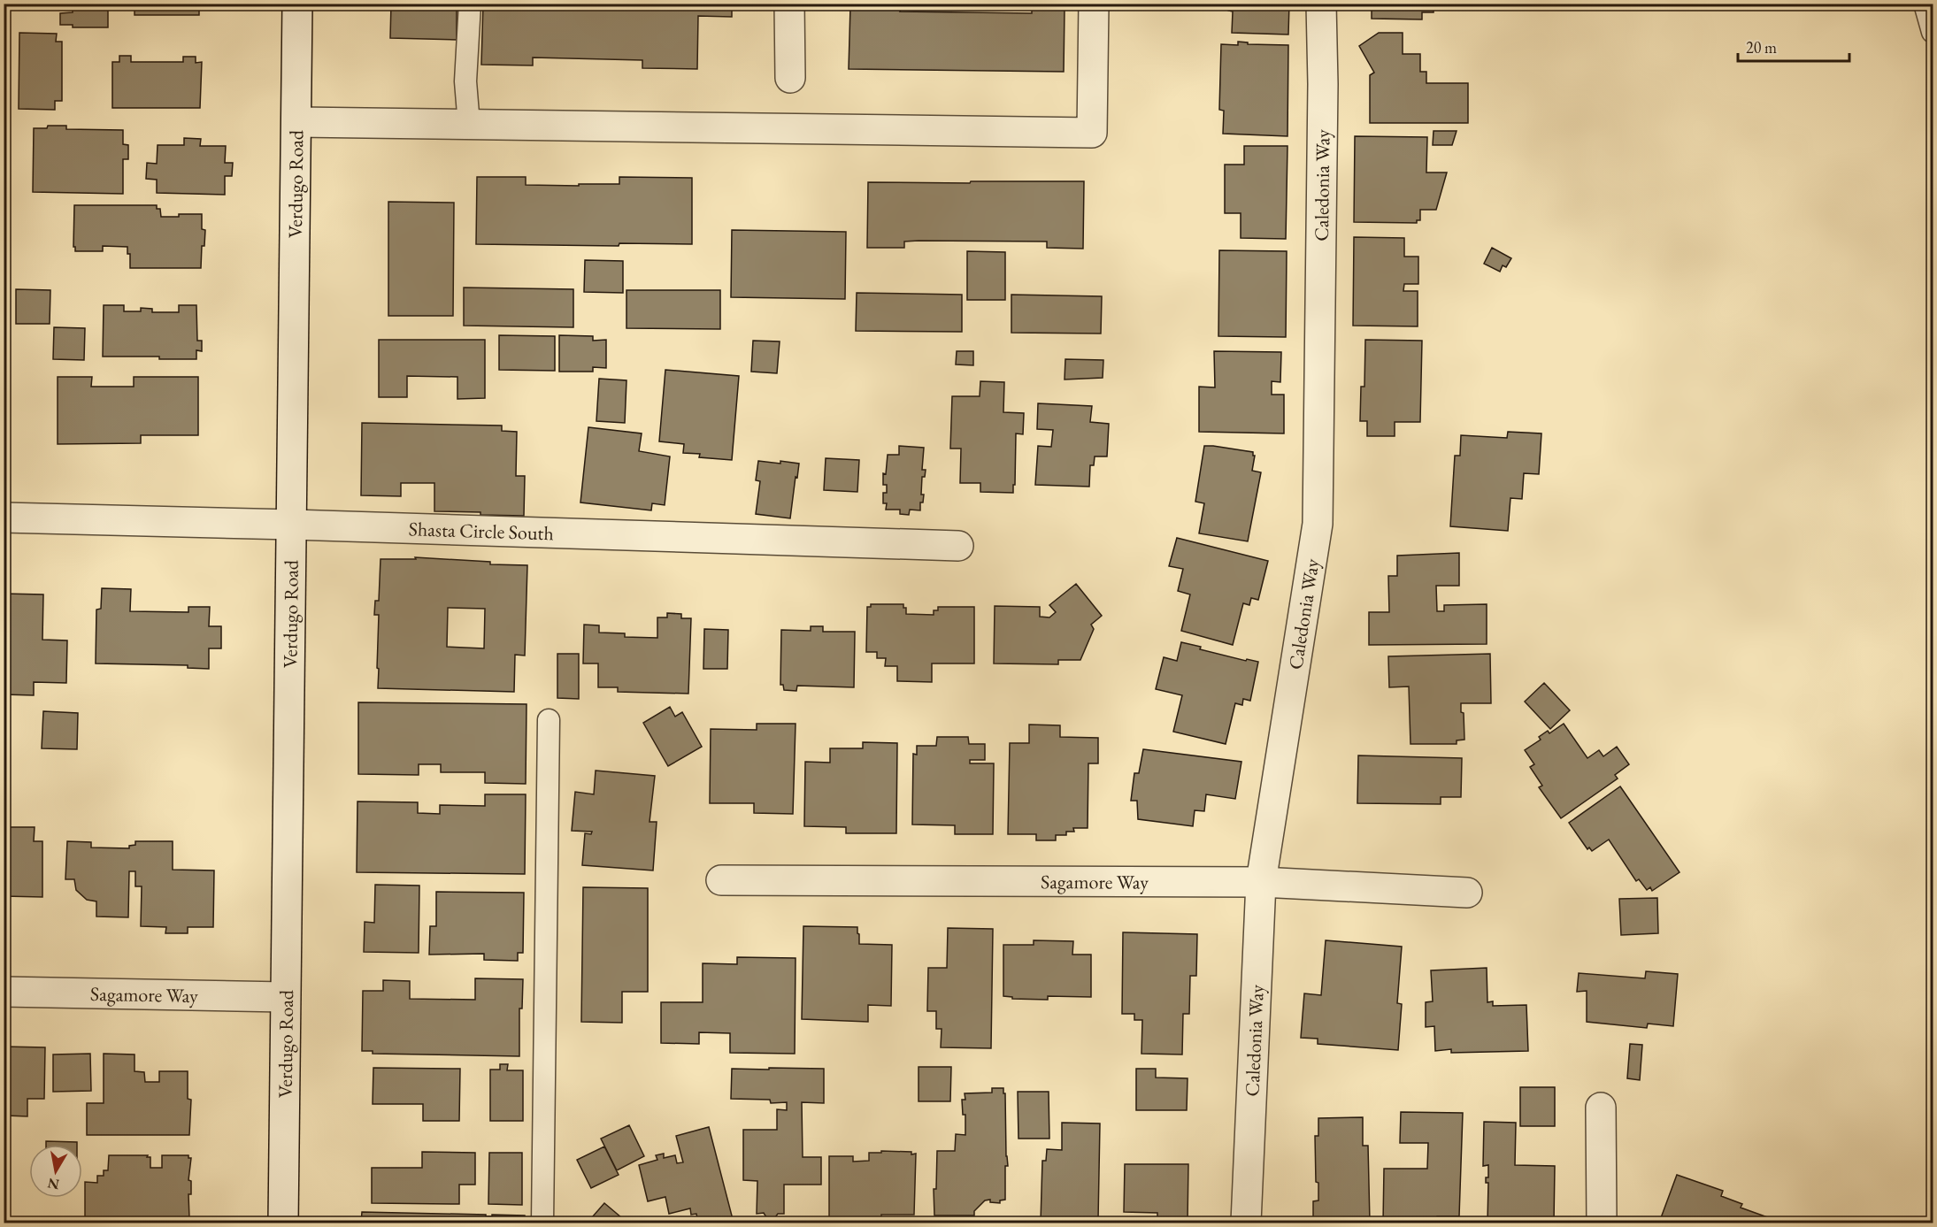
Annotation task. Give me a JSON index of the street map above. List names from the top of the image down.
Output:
{
  "streets": {
    "street": [
      "Verdugo Road",
      "Caledonia Way",
      "Shasta Circle South",
      "Sagamore Way"
    ]
  },
  "crossings": [
    ["Verdugo Road", "Shasta Circle South"],
    ["Verdugo Road", "Sagamore Way"],
    ["Caledonia Way", "Sagamore Way"]
  ],
  "scale_bar": "20 m",
  "north": "bottom"
}
